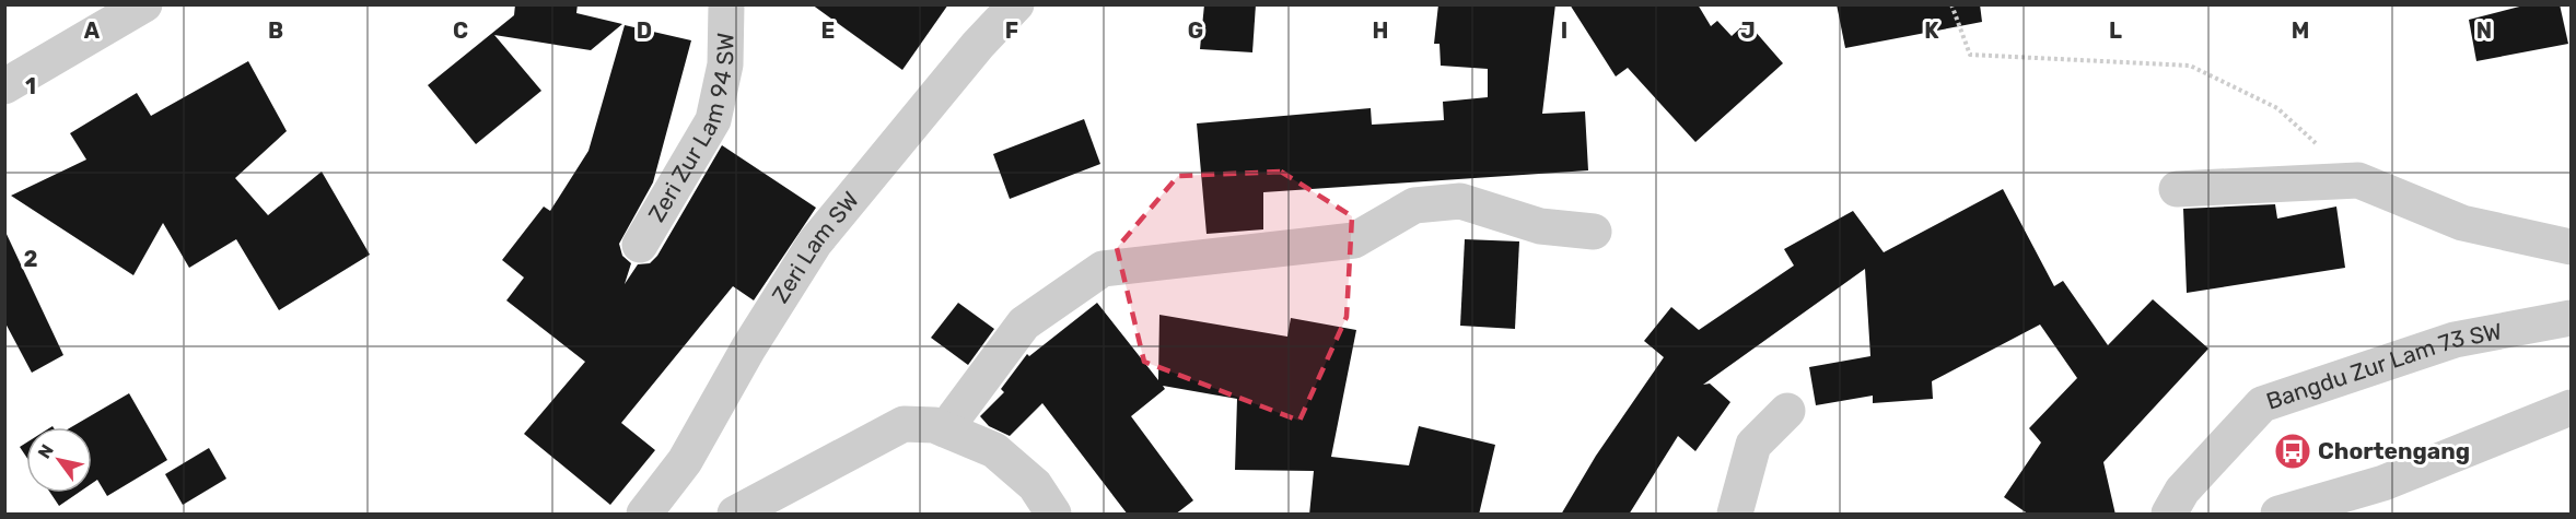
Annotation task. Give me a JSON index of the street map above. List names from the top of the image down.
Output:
{
  "streets": {
    "street": ["Zeri Zur Lam 94 SW", "Zeri Lam SW", "Bangdu Zur Lam 73 SW"]
  },
  "places": {
    "bus stop": ["Chortengang"]
  },
  "north": "top left",
  "grid": {
    "columns": [
      "A",
      "B",
      "C",
      "D",
      "E",
      "F",
      "G",
      "H",
      "I",
      "J",
      "K",
      "L",
      "M",
      "N"
    ],
    "rows": ["1", "2"]
  }
}
